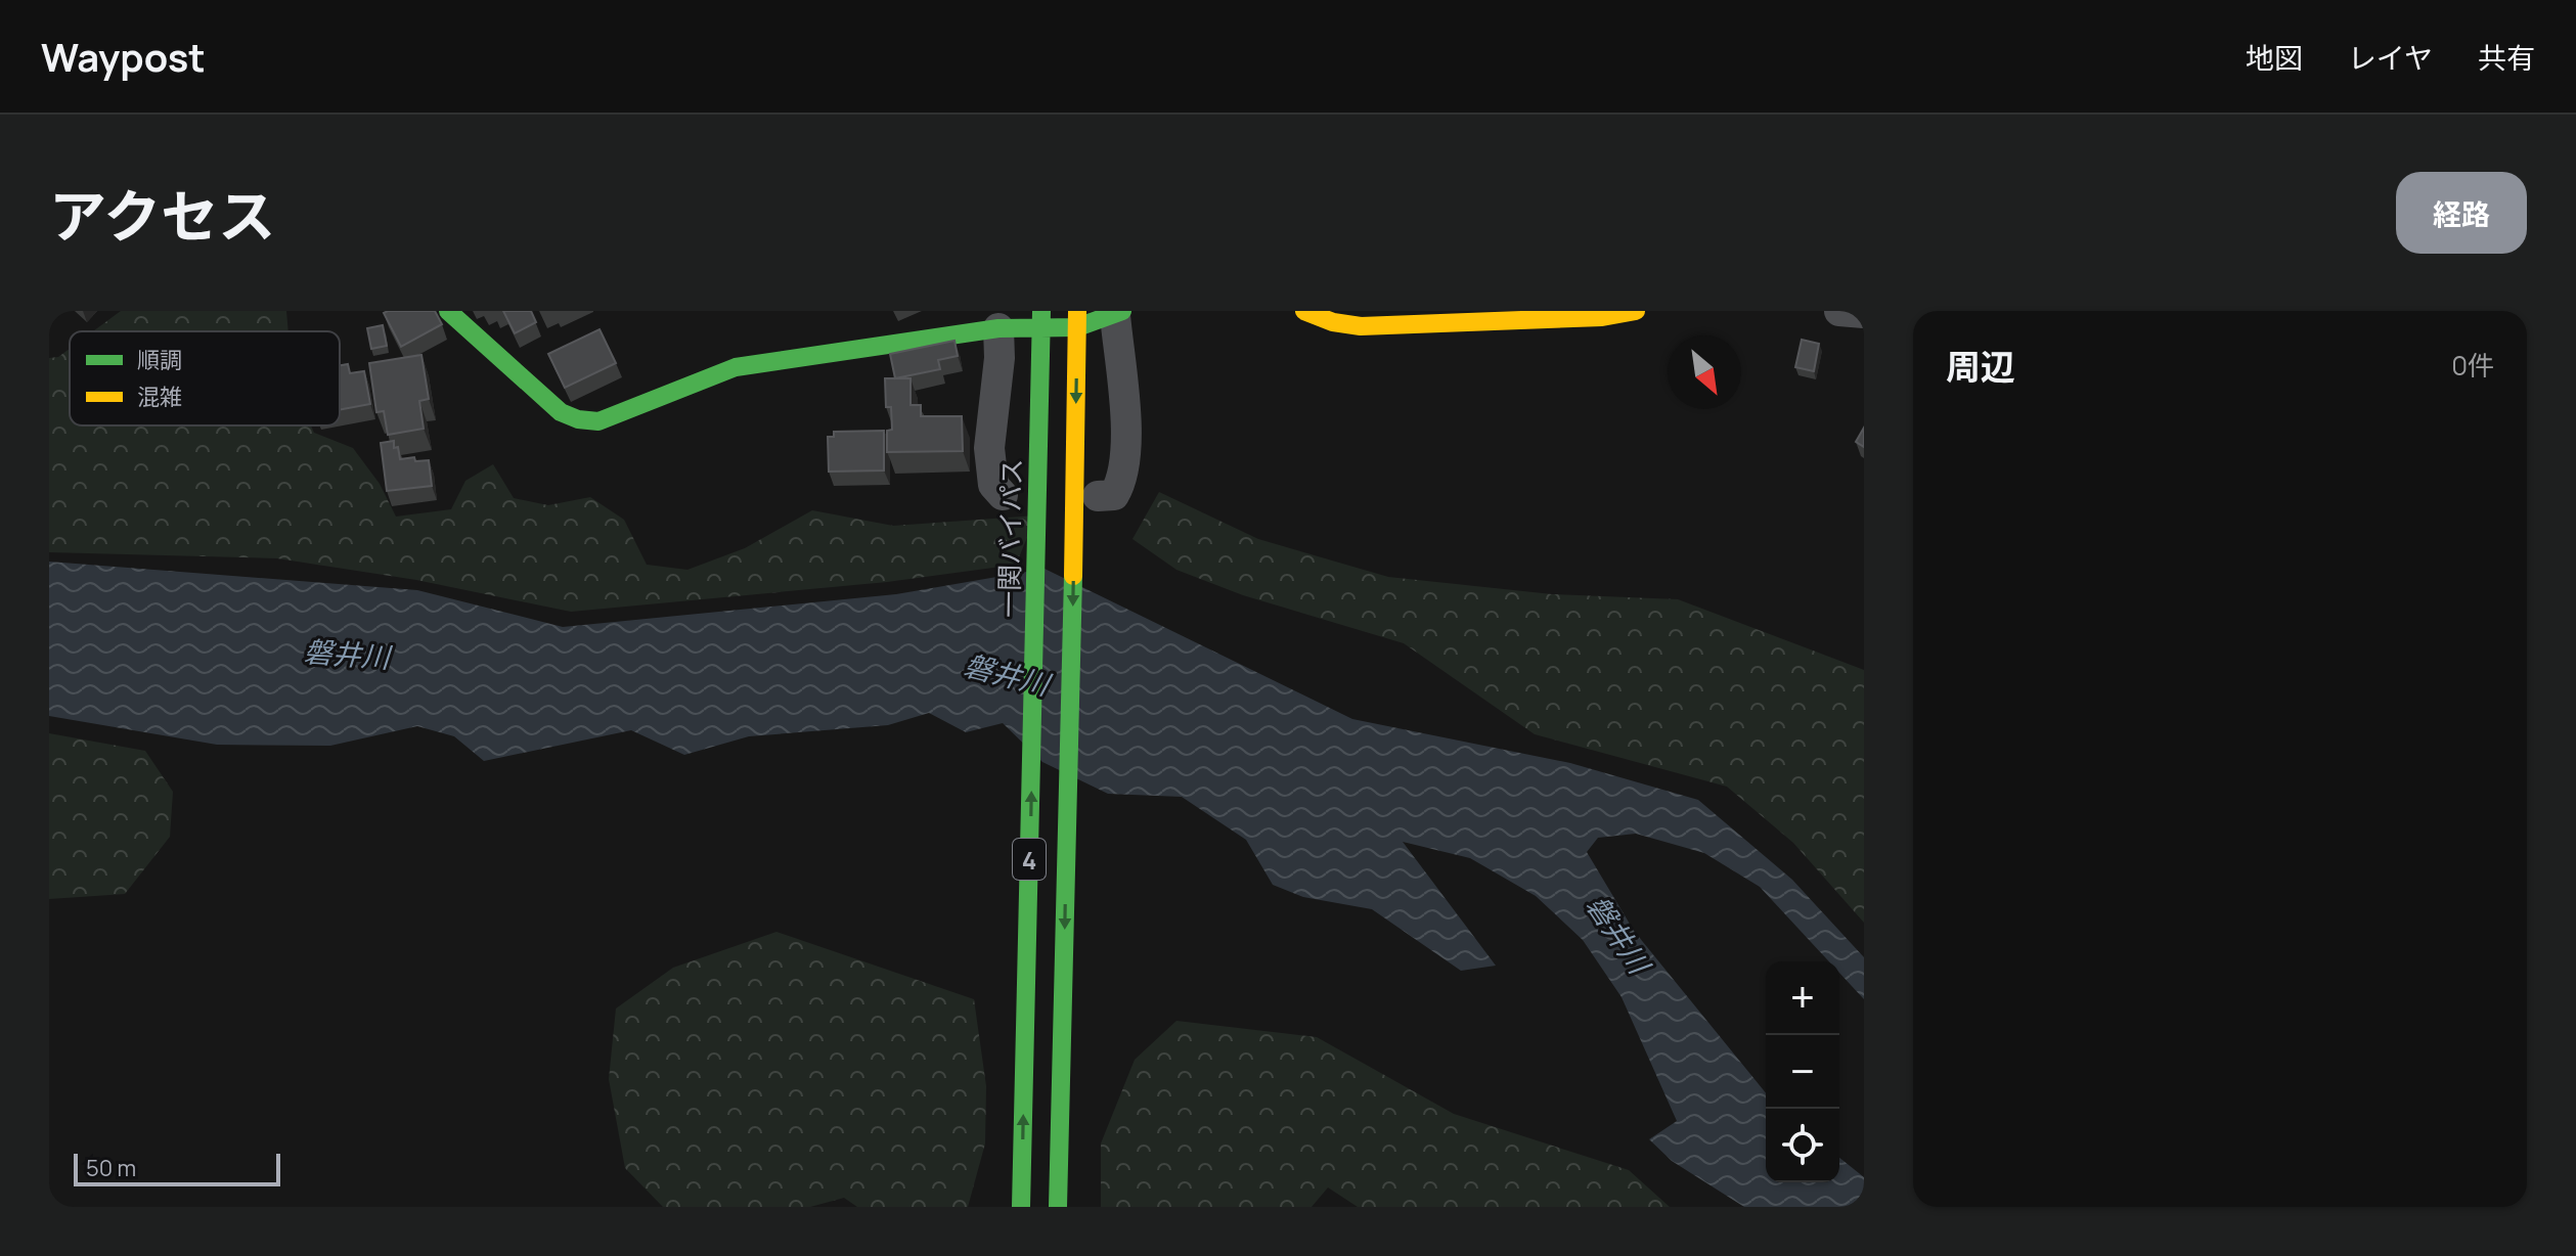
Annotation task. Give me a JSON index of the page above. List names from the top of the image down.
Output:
{
  "streets": {
    "main road": ["一関バイパス", "4"]
  },
  "water": ["磐井川"],
  "legend": ["順調", "混雑"],
  "scale_bar": "50 m",
  "north": "bottom right",
  "page": {
    "header": "Waypost",
    "nav": ["地図", "レイヤ", "共有"],
    "title": "アクセス",
    "buttons": "経路",
    "heading": ["周辺", "0件"],
    "map_buttons": ["+", "−"],
    "scale": "50 m"
  }
}
